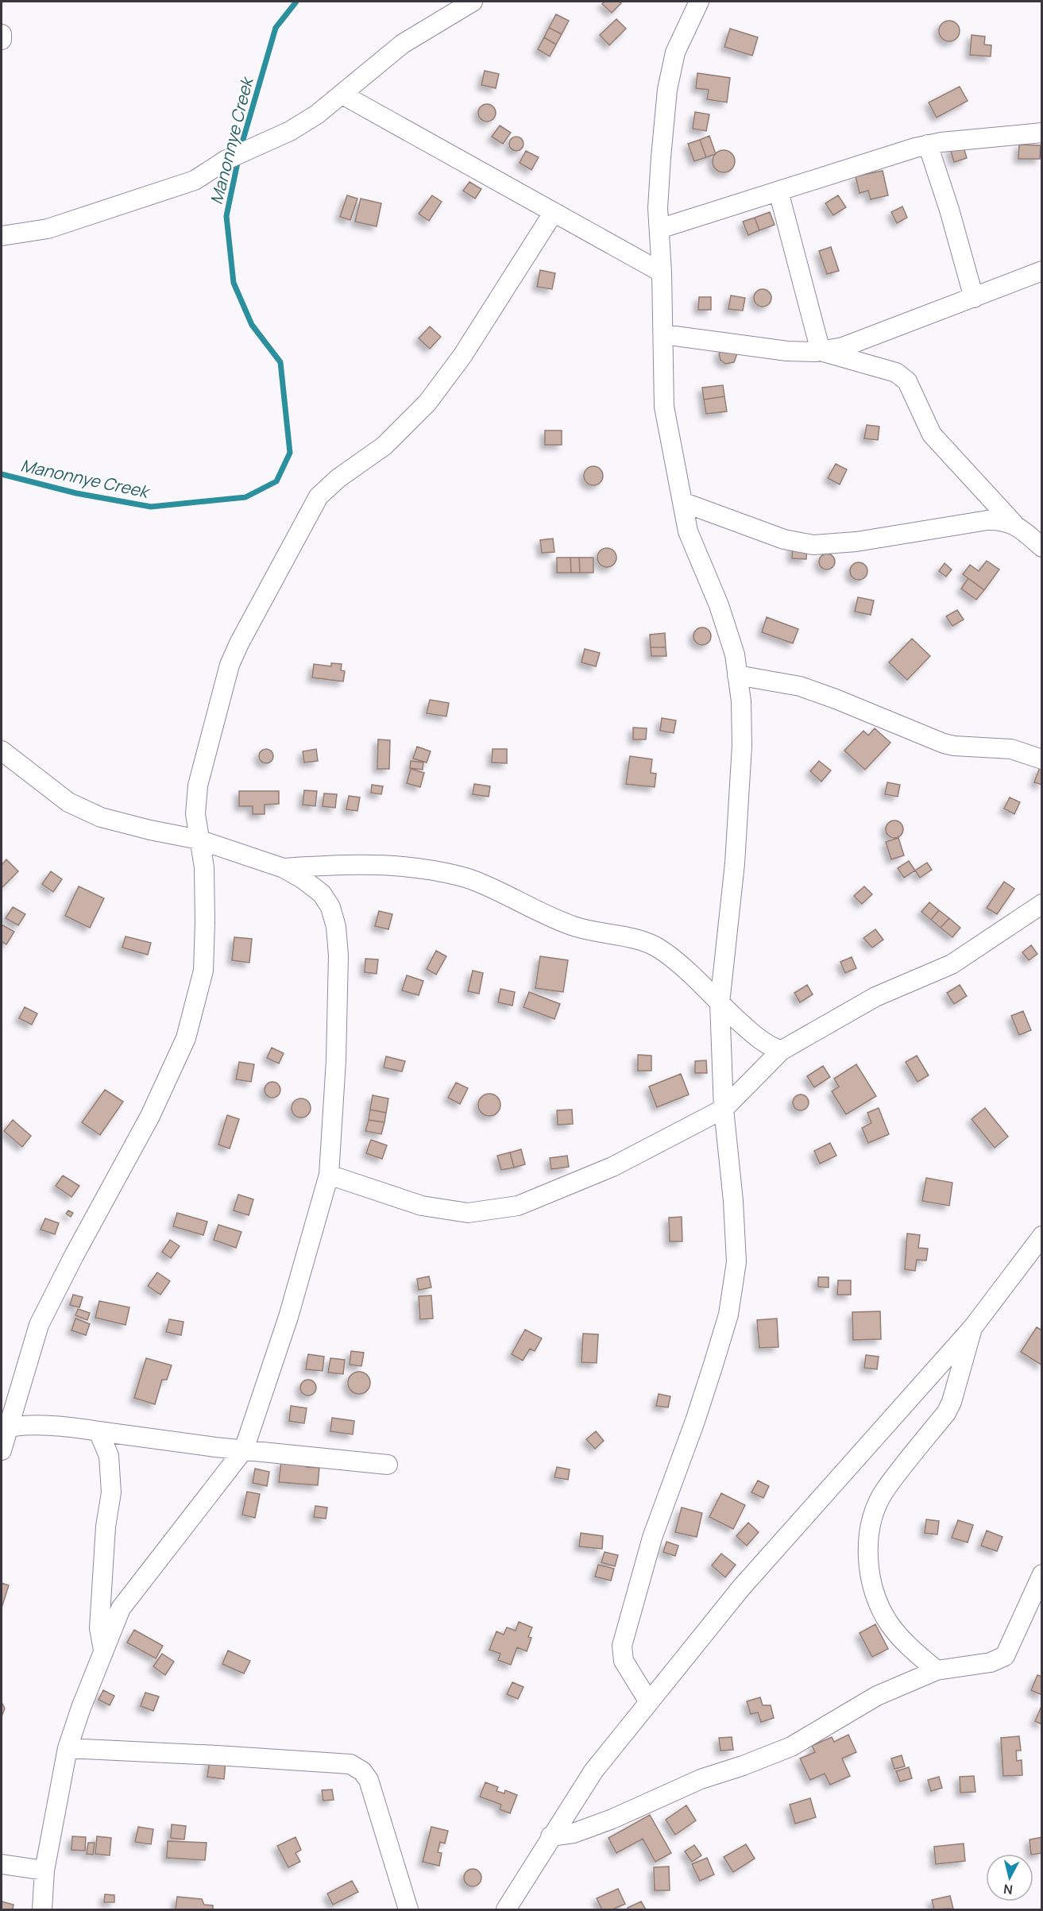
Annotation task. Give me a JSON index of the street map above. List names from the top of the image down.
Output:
{
  "water": ["Manonnye Creek"],
  "north": "bottom"
}
